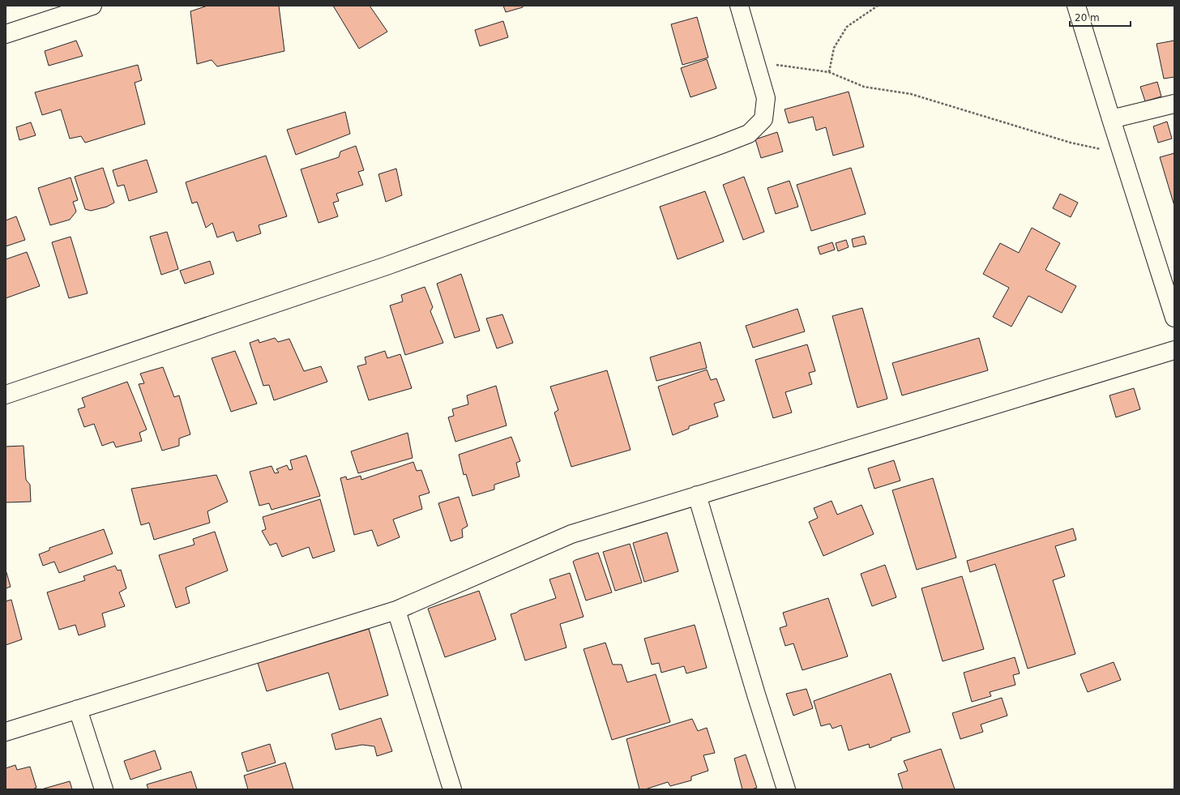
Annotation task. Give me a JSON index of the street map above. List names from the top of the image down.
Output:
{
  "scale_bar": "20 m"
}
